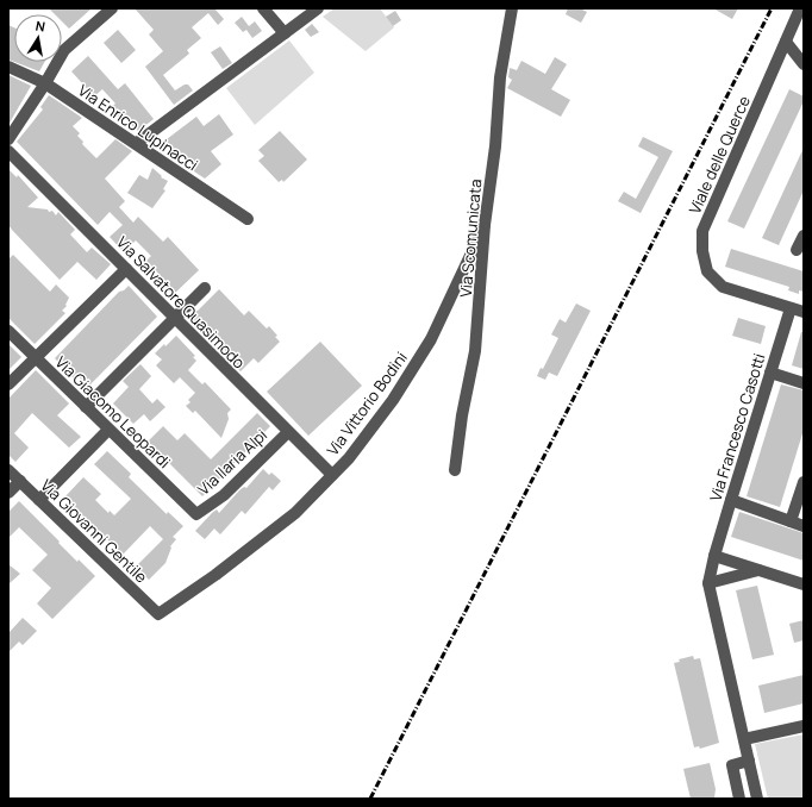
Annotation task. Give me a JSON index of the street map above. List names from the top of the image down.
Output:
{
  "streets": {
    "street": [
      "Via Enrico Lupinacci",
      "Viale delle Querce",
      "Via Scomunicata",
      "Via Salvatore Quasimodo",
      "Via Vittorio Bodini",
      "Via Giacomo Leopardi",
      "Via Francesco Casotti",
      "Via Ilaria Alpi",
      "Via Giovanni Gentile"
    ]
  },
  "crossings": [
    ["Viale delle Querce", "Via Francesco Casotti"],
    ["Via Scomunicata", "Via Vittorio Bodini"],
    ["Via Salvatore Quasimodo", "Via Vittorio Bodini"],
    ["Via Salvatore Quasimodo", "Via Ilaria Alpi"],
    ["Via Vittorio Bodini", "Via Giovanni Gentile"],
    ["Via Giacomo Leopardi", "Via Ilaria Alpi"]
  ],
  "north": "top"
}
